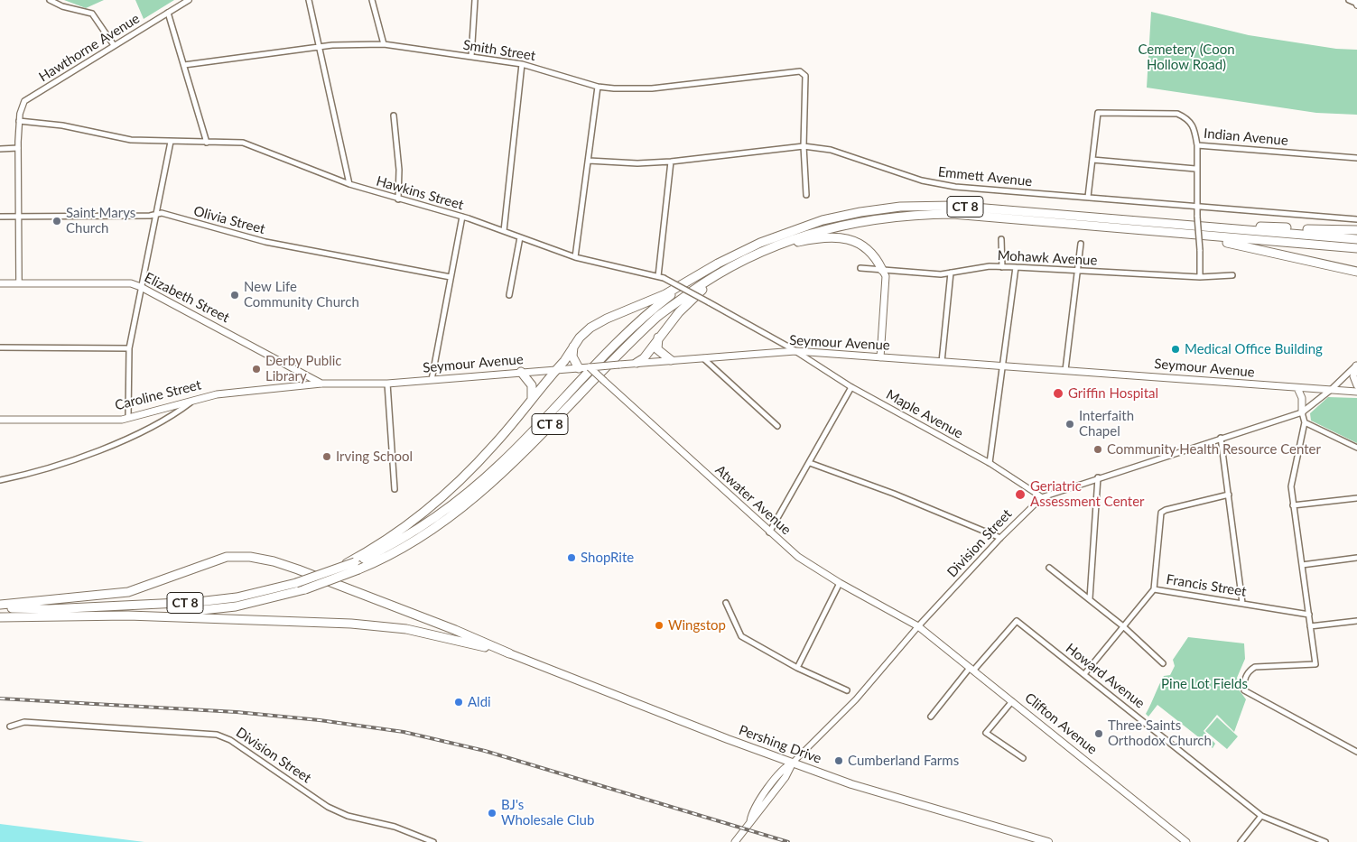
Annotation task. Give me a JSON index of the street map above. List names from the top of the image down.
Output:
{
  "streets": {
    "highway": ["CT 8"],
    "main road": [
      "Elizabeth Street",
      "Seymour Avenue",
      "Caroline Street",
      "Atwater Avenue",
      "Division Street",
      "Clifton Avenue",
      "Pershing Drive"
    ],
    "street": [
      "Hawthorne Avenue",
      "Smith Street",
      "Indian Avenue",
      "Emmett Avenue",
      "Hawkins Street",
      "Olivia Street",
      "Mohawk Avenue",
      "Maple Avenue",
      "Francis Street",
      "Howard Avenue"
    ]
  },
  "crossings": [
    ["Hawthorne Avenue", "Hawkins Street"],
    ["Smith Street", "Emmett Avenue"],
    ["Hawkins Street", "Seymour Avenue"],
    ["Hawkins Street", "Maple Avenue"],
    ["Elizabeth Street", "Seymour Avenue"],
    ["Elizabeth Street", "Caroline Street"],
    ["Seymour Avenue", "Caroline Street"],
    ["Seymour Avenue", "Maple Avenue"],
    ["Seymour Avenue", "Atwater Avenue"],
    ["Seymour Avenue", "Division Street"],
    ["Maple Avenue", "Division Street"],
    ["Atwater Avenue", "Division Street"],
    ["Atwater Avenue", "Clifton Avenue"],
    ["Division Street", "Clifton Avenue"],
    ["Division Street", "Pershing Drive"],
    ["Francis Street", "Howard Avenue"],
    ["Howard Avenue", "Clifton Avenue"]
  ],
  "parks": ["Cemetery (Coon Hollow Road)", "Pine Lot Fields"],
  "places": [
    "Saint Marys Church",
    "New Life Community Church",
    "Medical Office Building",
    "Derby Public Library",
    "Griffin Hospital",
    "Interfaith Chapel",
    "Community Health Resource Center",
    "Irving School",
    "Geriatric Assessment Center",
    "ShopRite",
    "Wingstop",
    "Aldi",
    "Three Saints Orthodox Church",
    "Cumberland Farms",
    "BJ's Wholesale Club"
  ]
}
